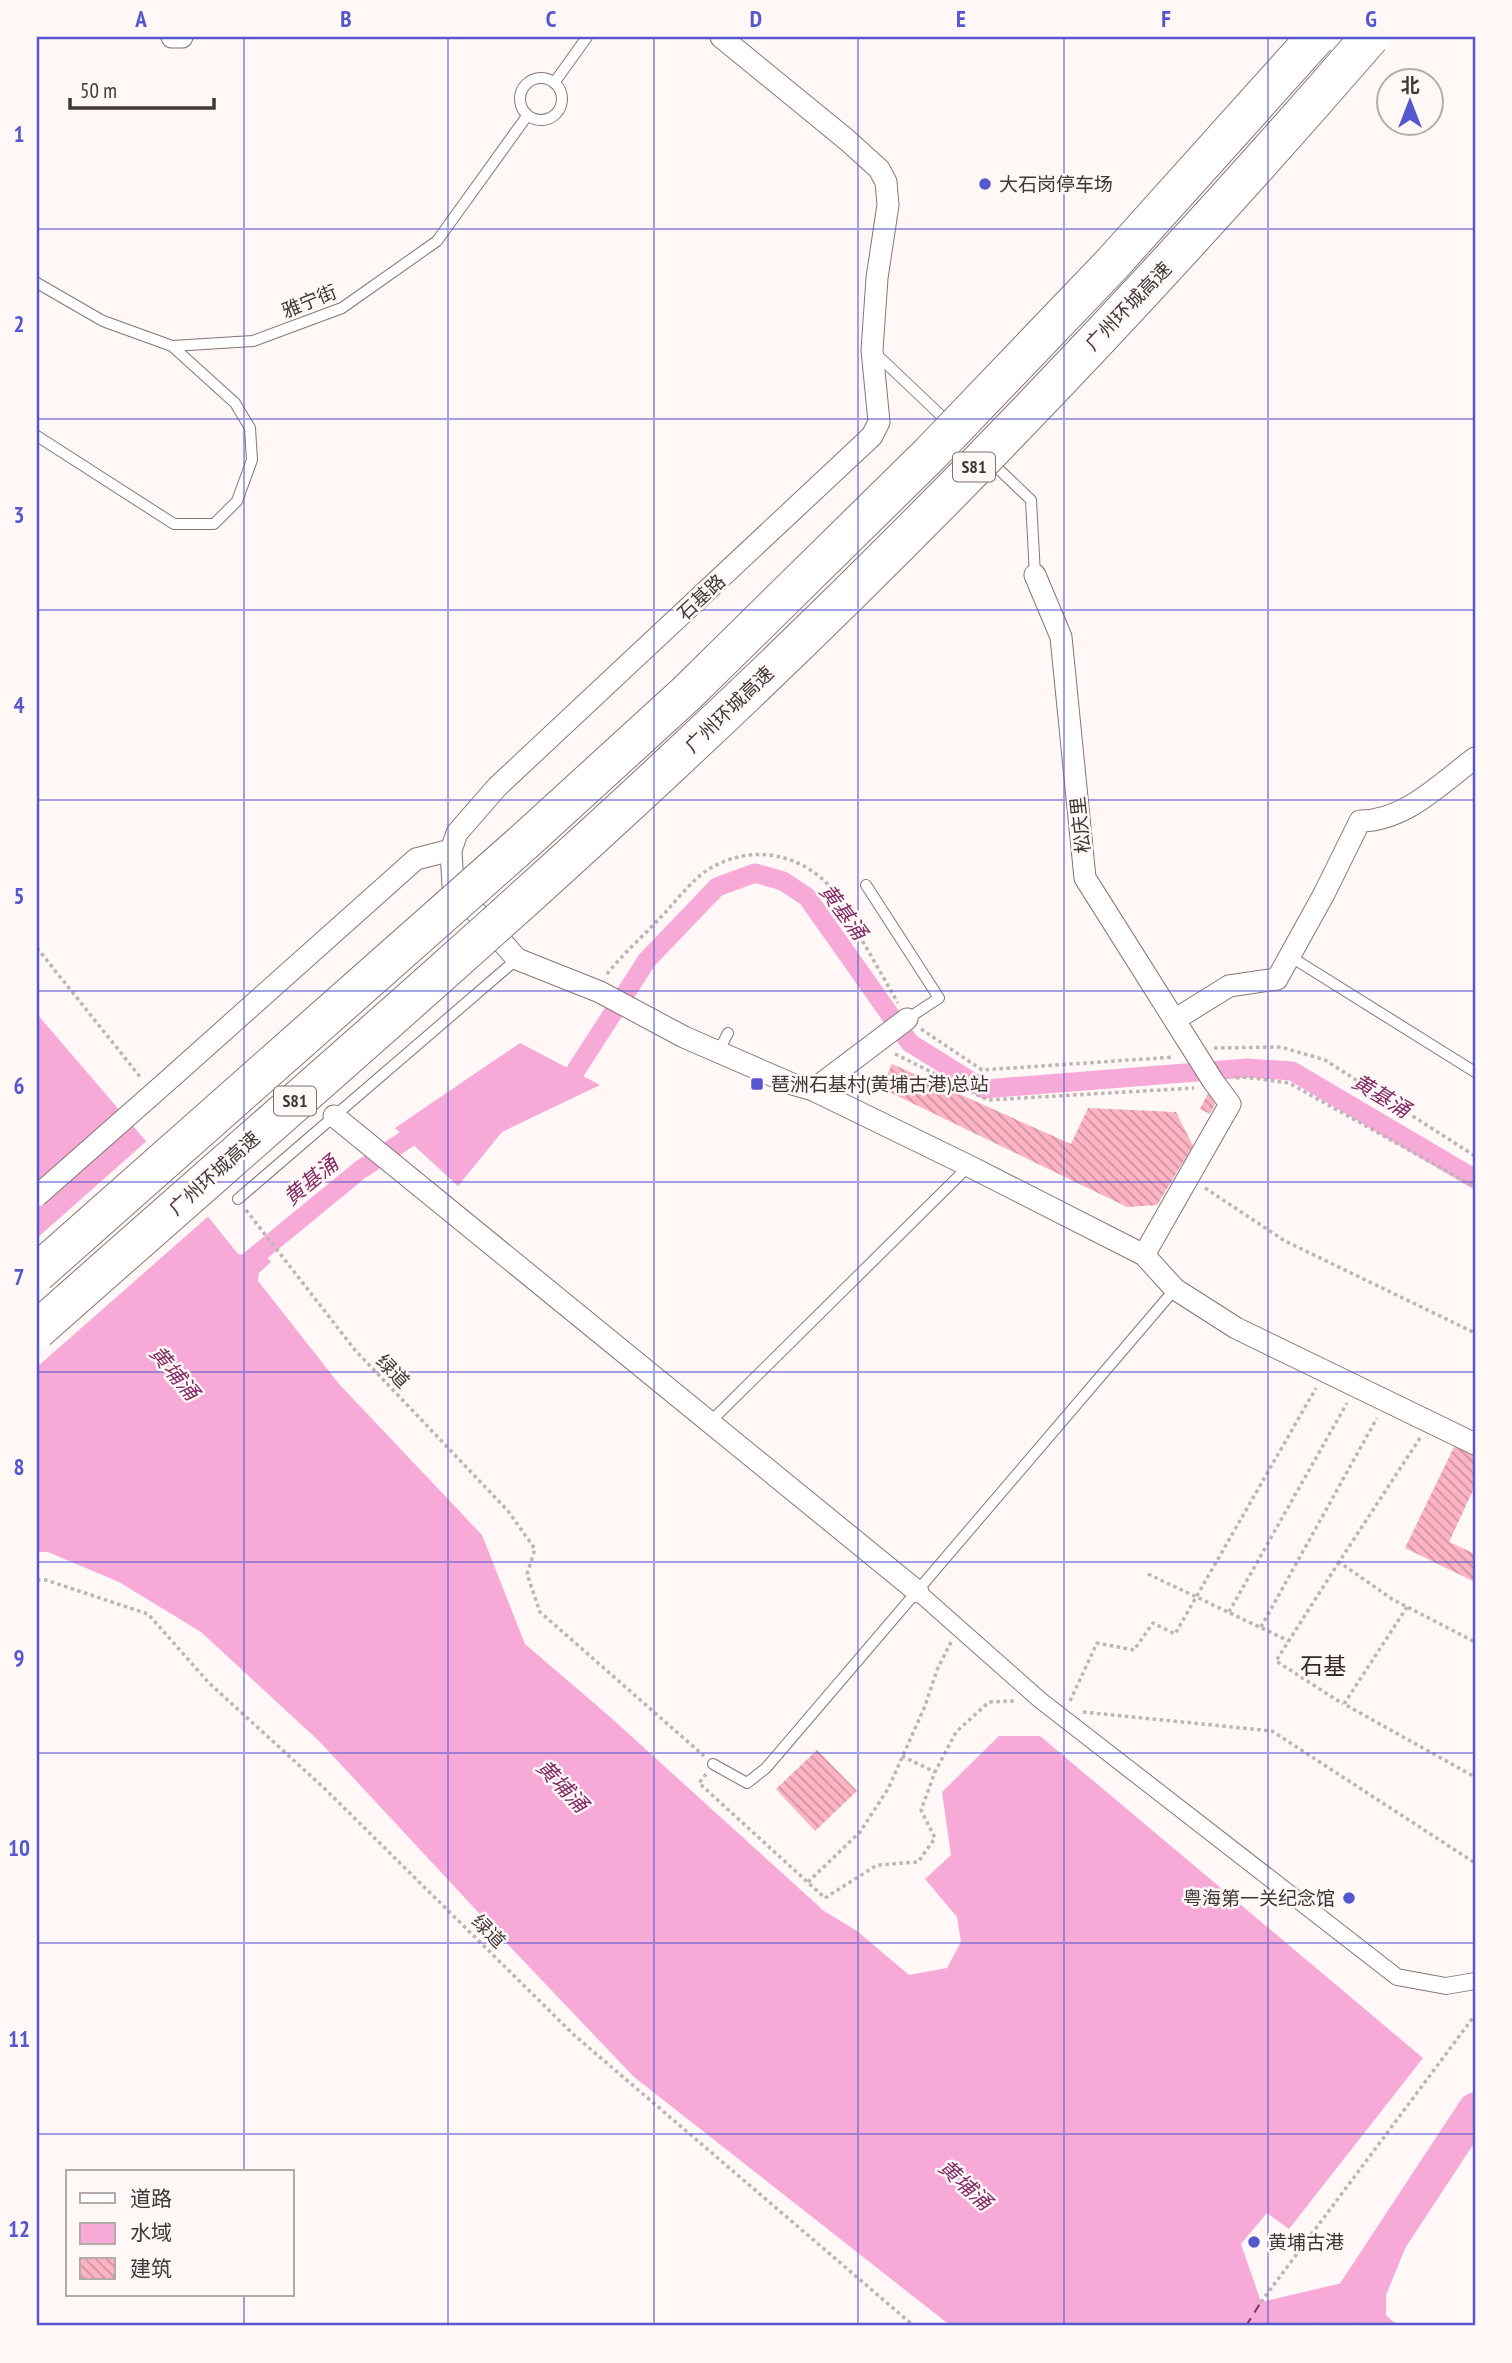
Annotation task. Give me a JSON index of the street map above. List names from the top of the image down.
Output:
{
  "streets": {
    "highway": ["广州环城高速", "S81"],
    "street": ["石基路", "松庆里"],
    "lane": ["雅宁街"],
    "path": ["绿道"]
  },
  "districts": ["石基"],
  "water": ["黄基涌", "黄埔涌"],
  "places": {
    "other": ["大石岗停车场", "粤海第一关纪念馆", "黄埔古港"],
    "transit": ["琶洲石基村(黄埔古港)总站"]
  },
  "legend": ["道路", "水域", "建筑"],
  "scale_bar": "50 m",
  "north": "top",
  "grid": {
    "columns": [
      "A",
      "B",
      "C",
      "D",
      "E",
      "F",
      "G"
    ],
    "rows": [
      "1",
      "2",
      "3",
      "4",
      "5",
      "6",
      "7",
      "8",
      "9",
      "10",
      "11",
      "12"
    ]
  }
}
